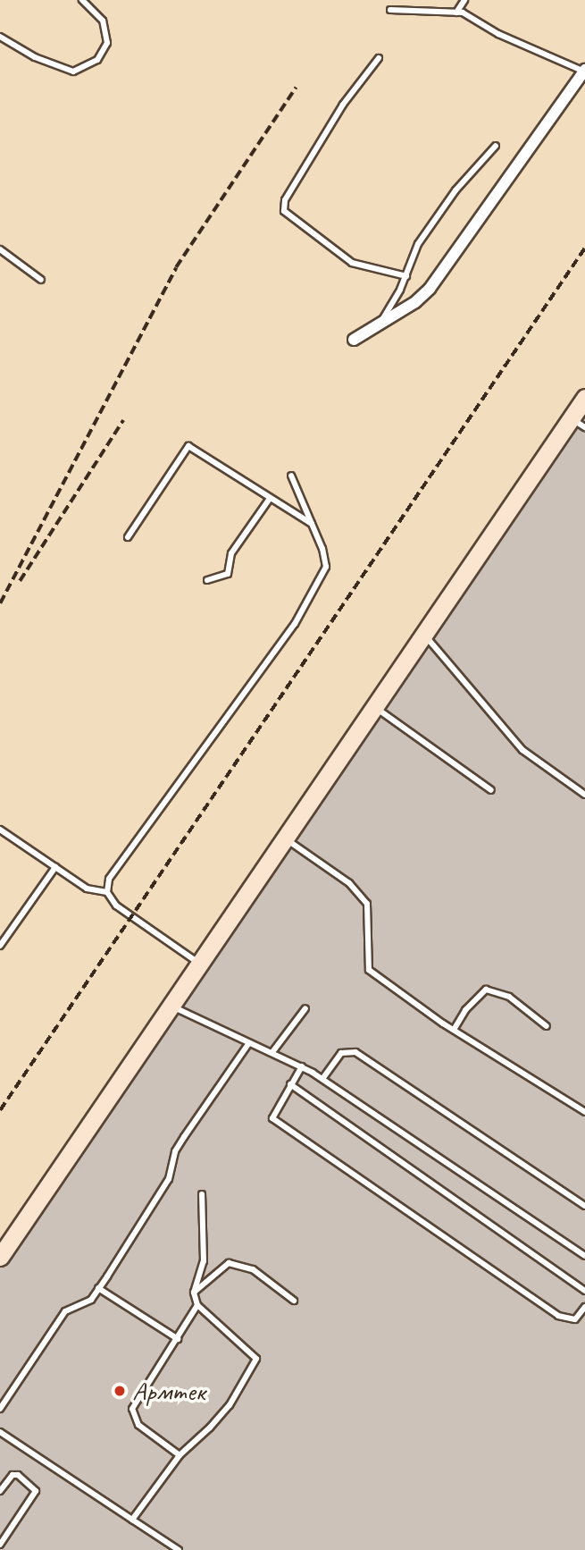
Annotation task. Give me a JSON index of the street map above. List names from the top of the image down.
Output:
{
  "places": ["Армтек"]
}
